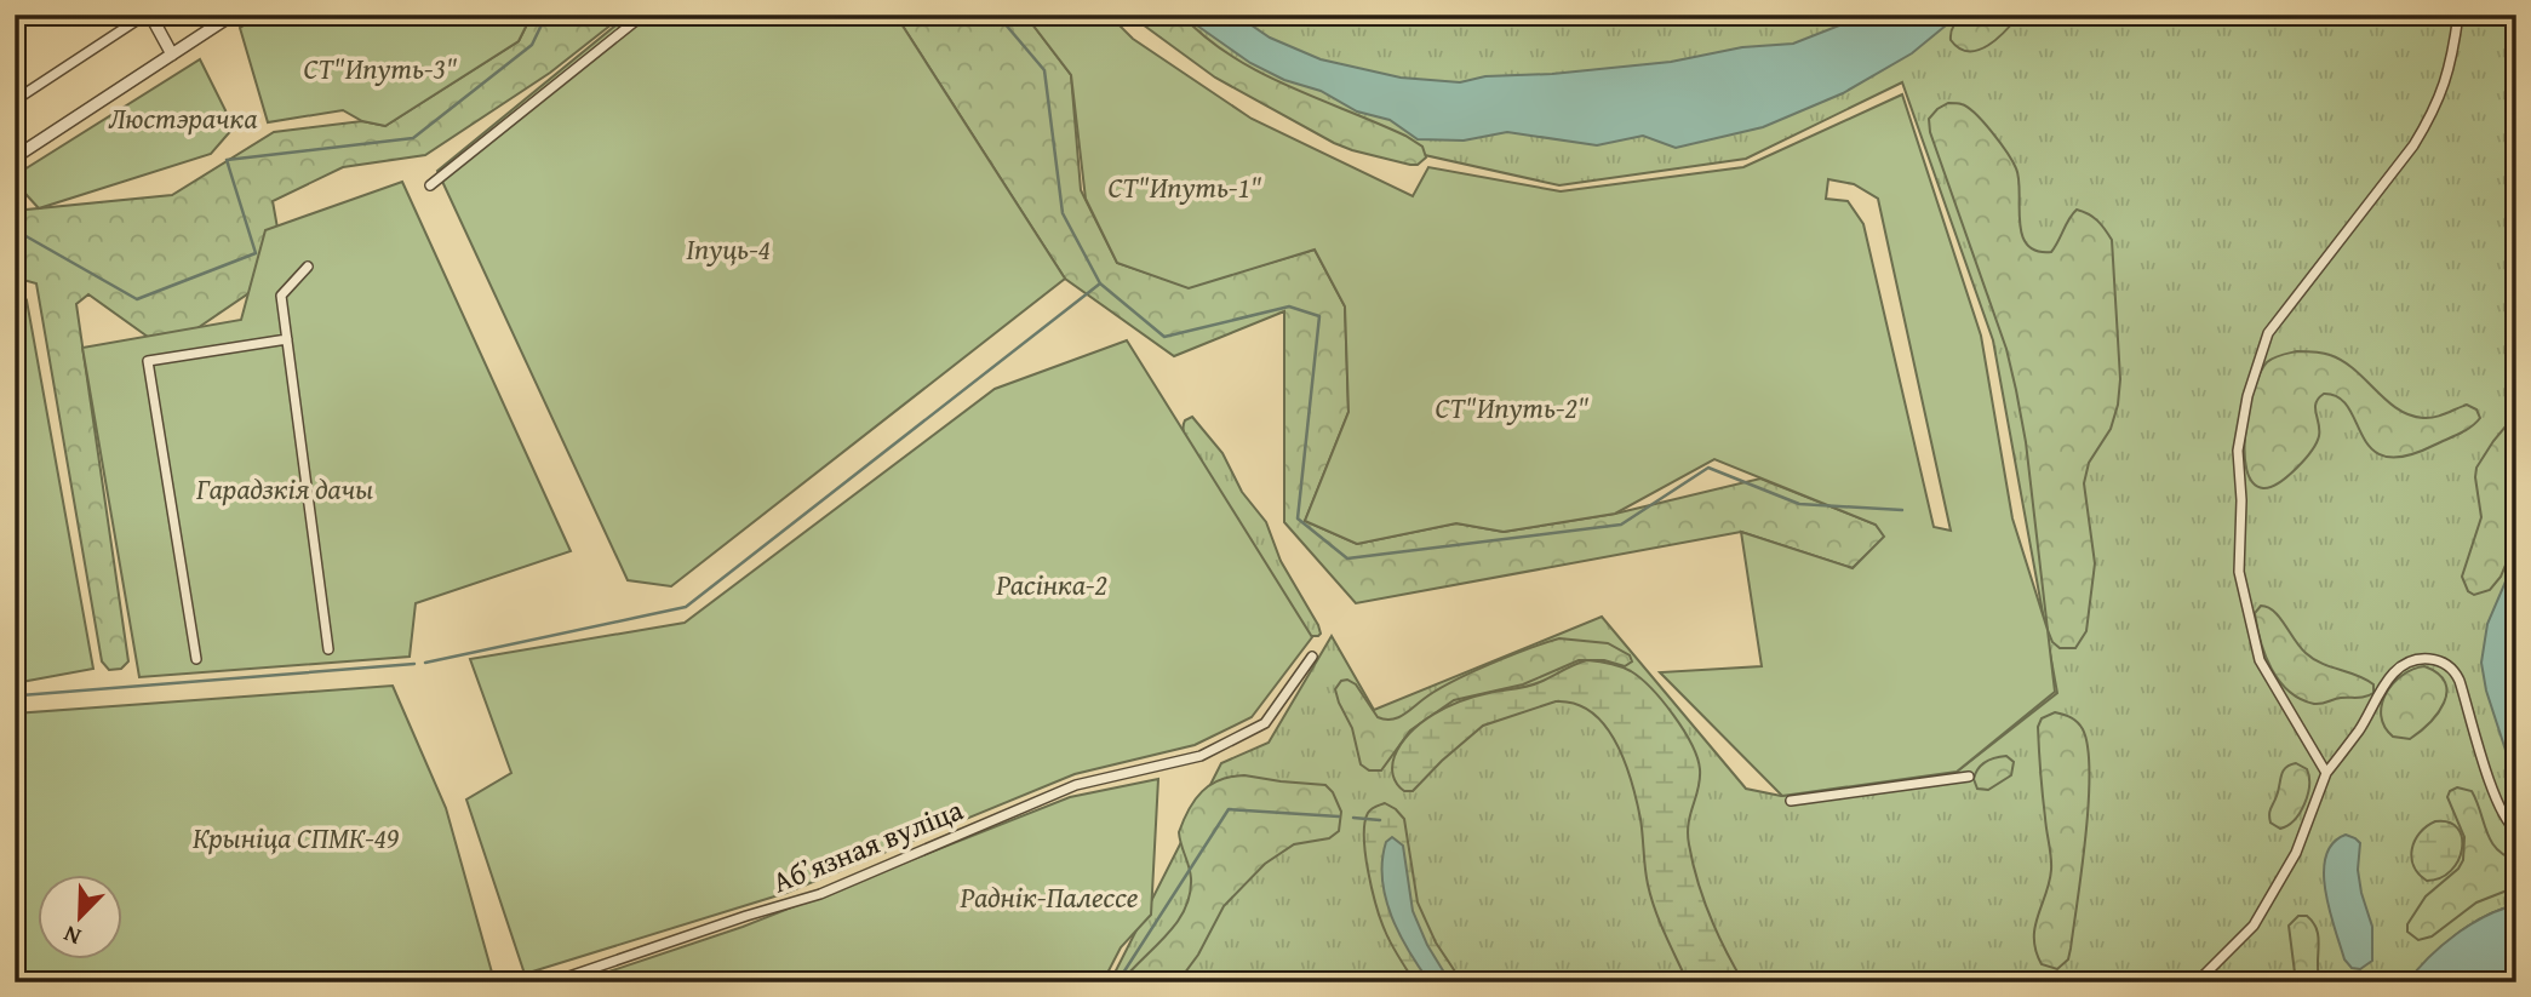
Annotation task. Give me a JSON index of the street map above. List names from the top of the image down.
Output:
{
  "streets": {
    "street": ["Абʼязная вуліца"]
  },
  "parks": [
    "СТ\"Ипуть-3\"",
    "Люстэрачка",
    "СТ\"Ипуть-1\"",
    "Іпуць-4",
    "СТ\"Ипуть-2\"",
    "Гарадзкія дачы",
    "Расінка-2",
    "Крыніца СПМК-49",
    "Раднік-Палессе"
  ],
  "north": "bottom left"
}
